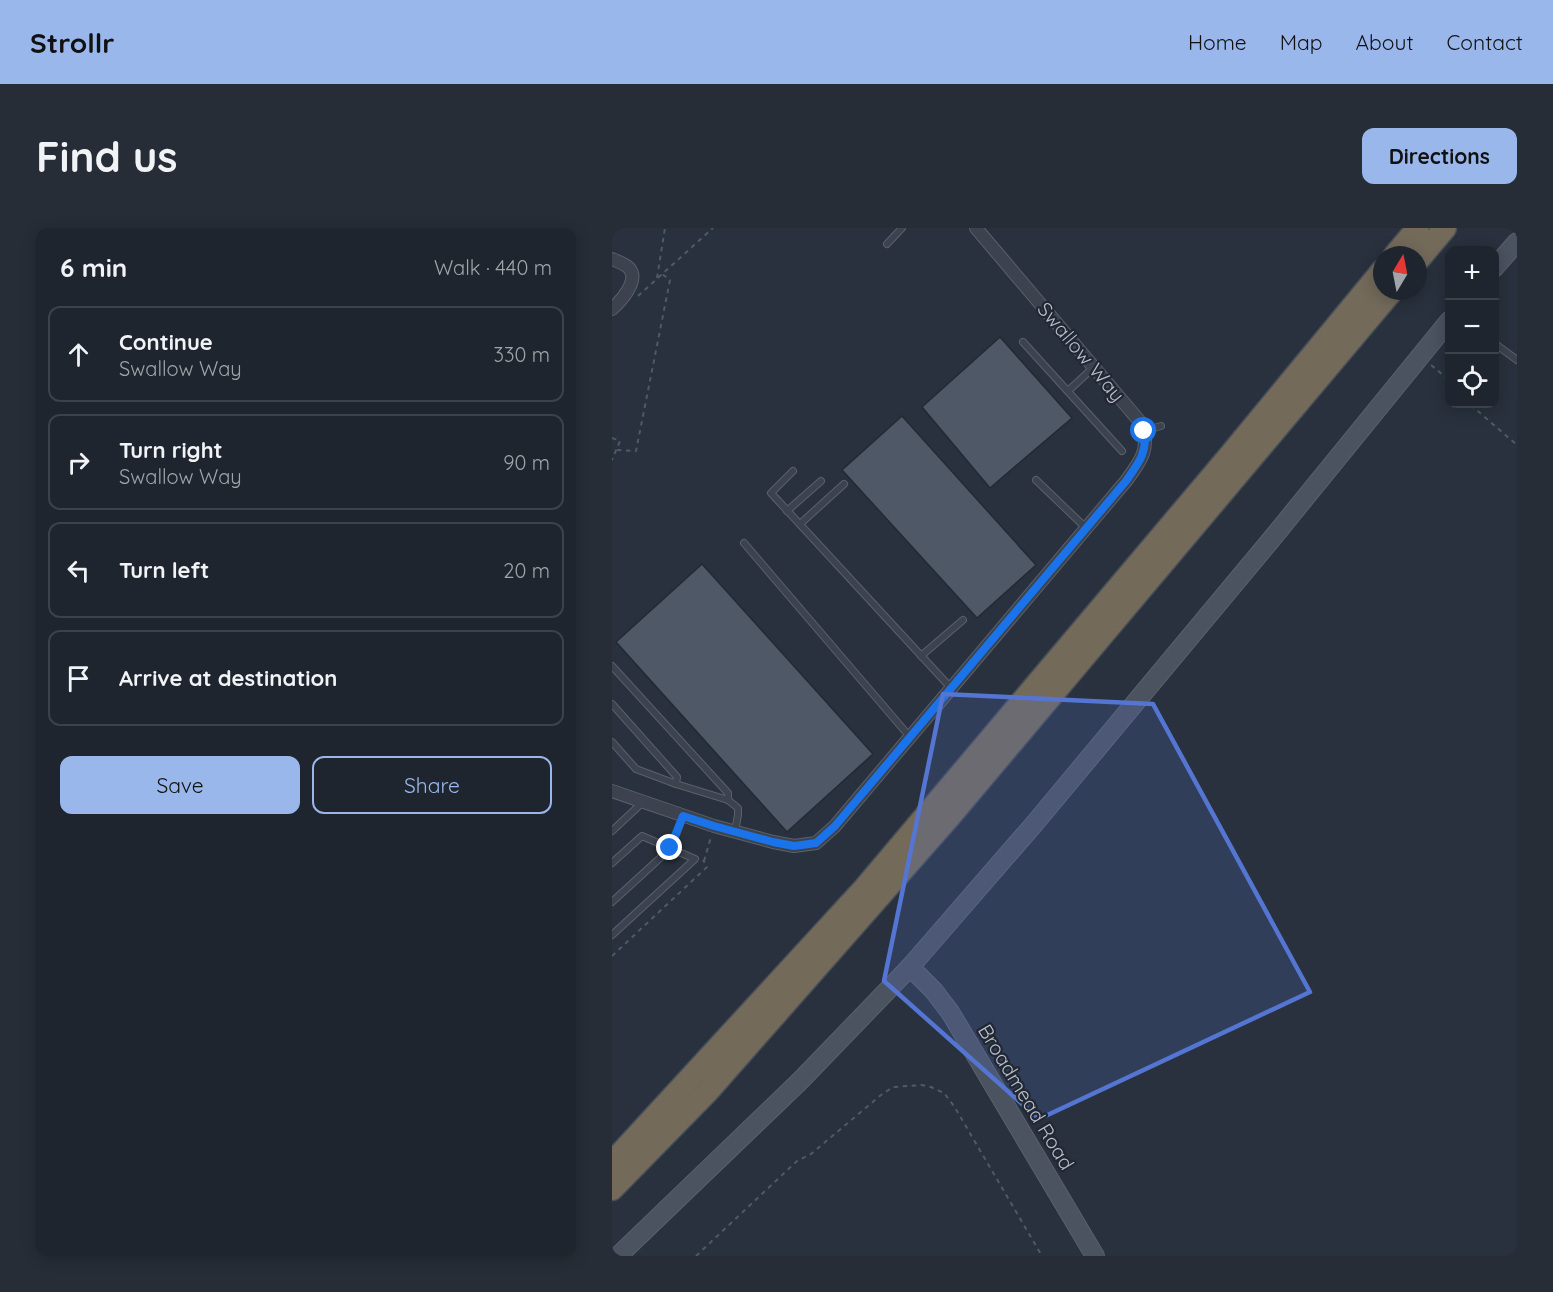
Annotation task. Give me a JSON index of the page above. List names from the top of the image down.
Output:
{
  "streets": {
    "street": ["Swallow Way", "Broadmead Road"]
  },
  "north": "top",
  "page": {
    "header": "Strollr",
    "nav": [
      "Home",
      "Map",
      "About",
      "Contact"
    ],
    "buttons": [
      "Directions",
      ["Save", "Share"]
    ],
    "title": "Find us",
    "heading": ["6 min", "Walk · 440 m"],
    "map_buttons": ["+", "−"],
    "list": [
      ["Continue", "Swallow Way", "330 m"],
      ["Turn right", "Swallow Way", "90 m"],
      ["Turn left", "20 m"],
      "Arrive at destination"
    ]
  }
}
